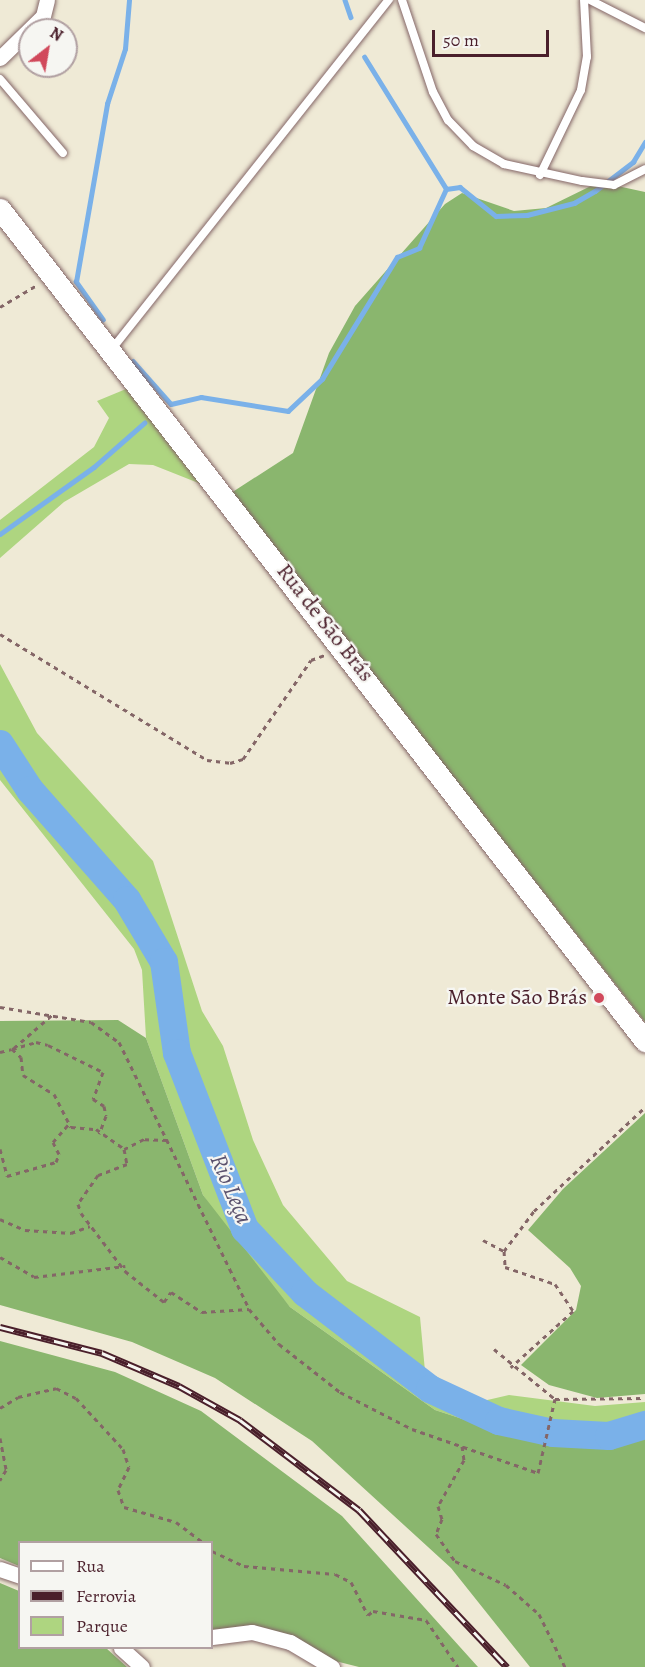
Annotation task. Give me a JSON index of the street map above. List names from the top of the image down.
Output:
{
  "streets": {
    "main road": ["Rua de São Brás"]
  },
  "water": ["Rio Leça"],
  "places": ["Monte São Brás"],
  "legend": ["Rua", "Ferrovia", "Parque"],
  "scale_bar": "50 m",
  "north": "top right"
}
